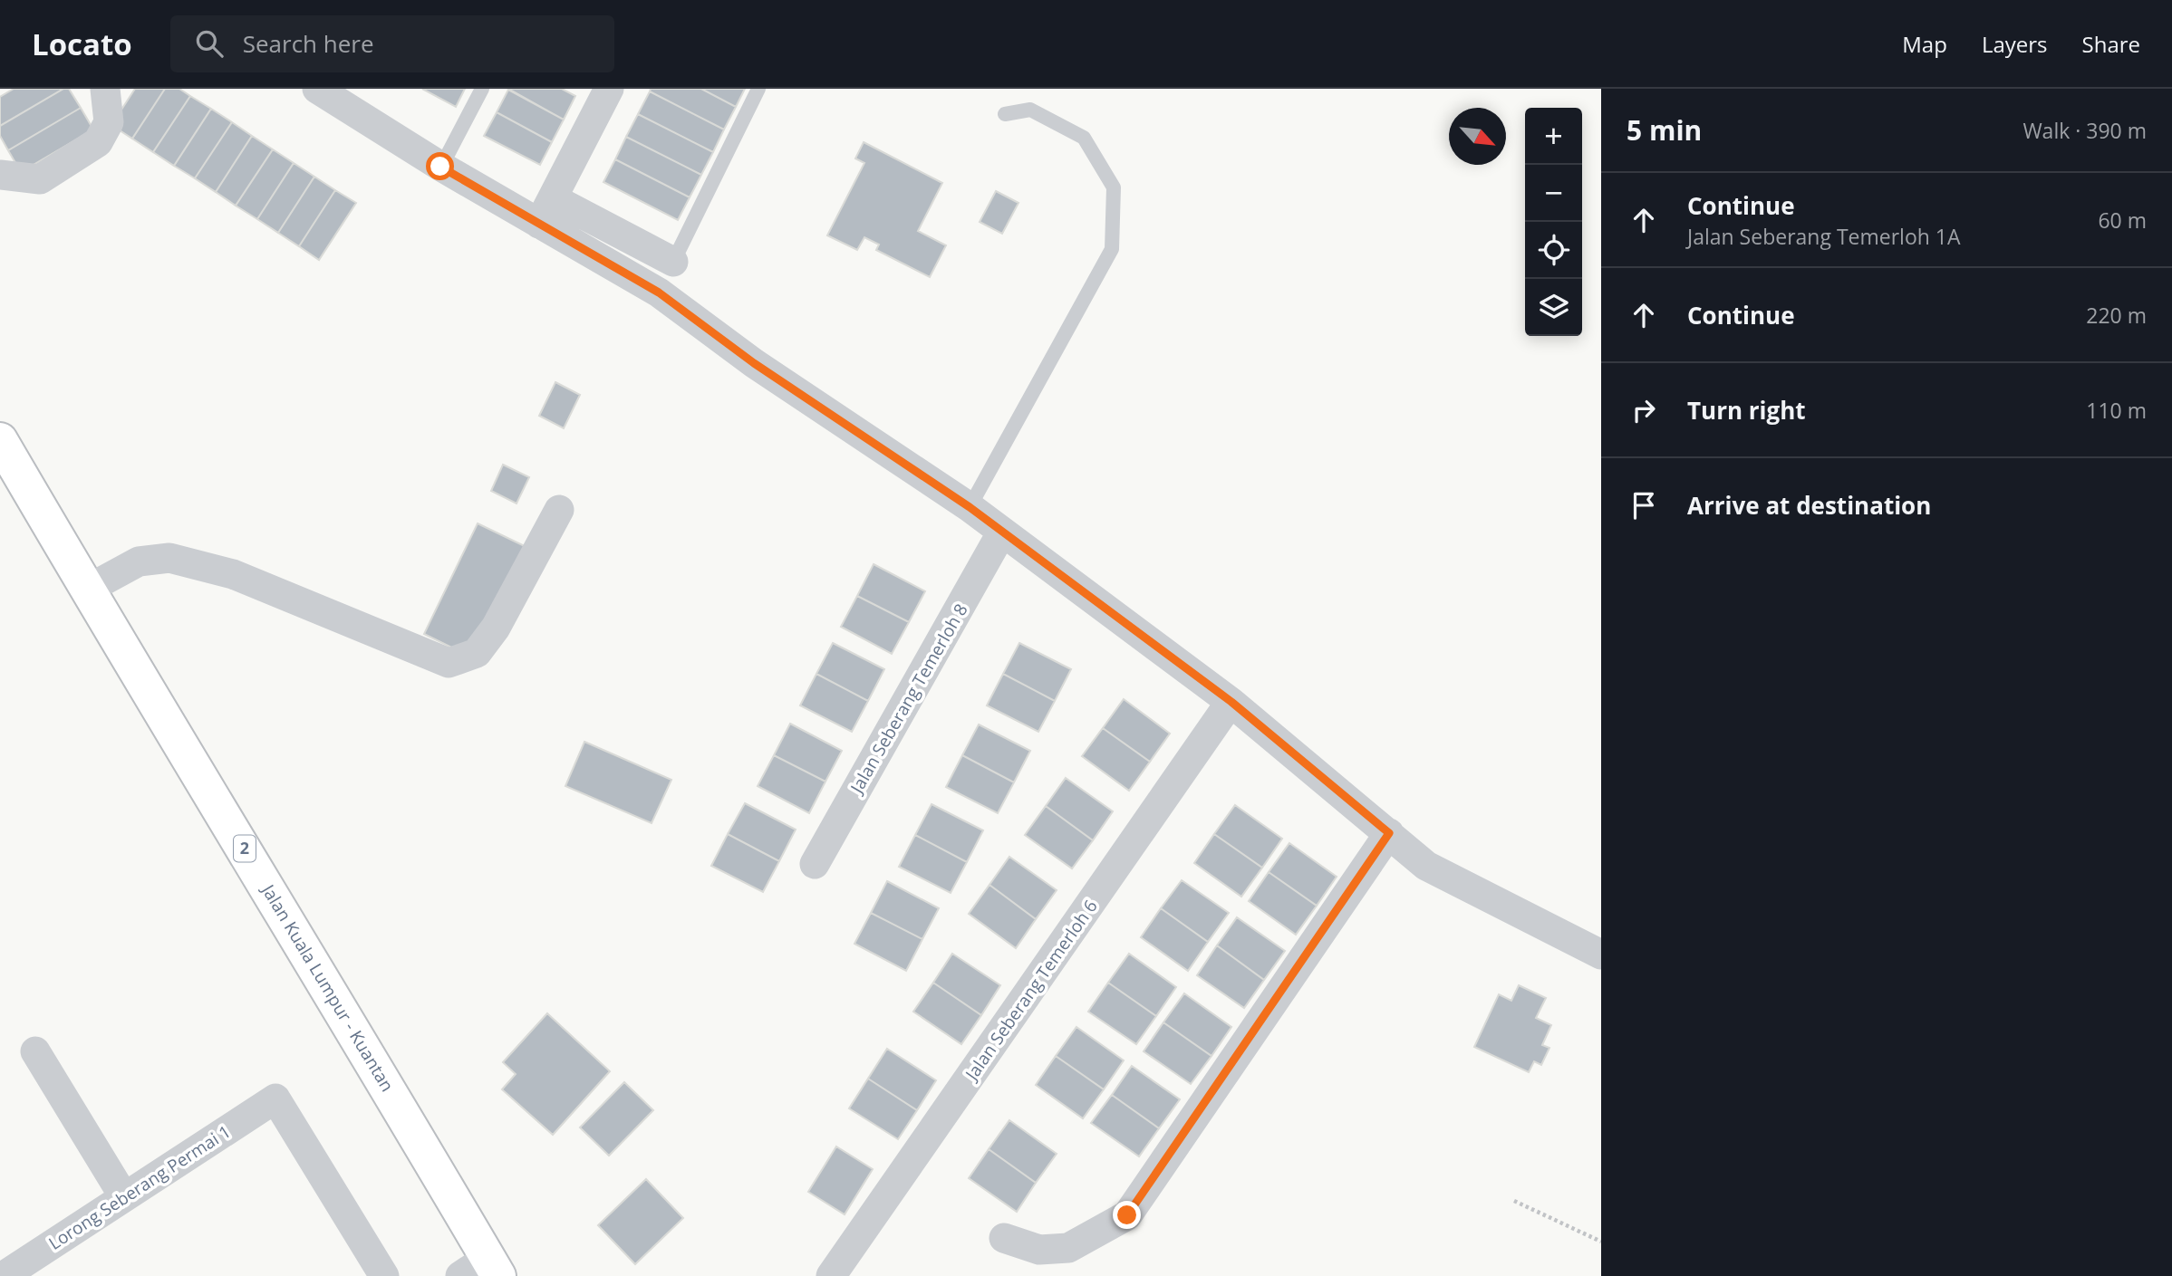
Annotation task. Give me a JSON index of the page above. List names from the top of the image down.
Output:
{
  "streets": {
    "highway": ["2", "Jalan Kuala Lumpur - Kuantan"],
    "street": ["Jalan Seberang Temerloh 8", "Jalan Seberang Temerloh 6", "Lorong Seberang Permai 1"]
  },
  "north": "bottom right",
  "page": {
    "header": "Locato",
    "search": "Search here",
    "nav": ["Map", "Layers", "Share"],
    "heading": ["5 min", "Walk · 390 m"],
    "map_buttons": ["+", "−"],
    "list": [
      ["Continue", "Jalan Seberang Temerloh 1A", "60 m"],
      ["Continue", "220 m"],
      ["Turn right", "110 m"],
      "Arrive at destination"
    ]
  }
}
